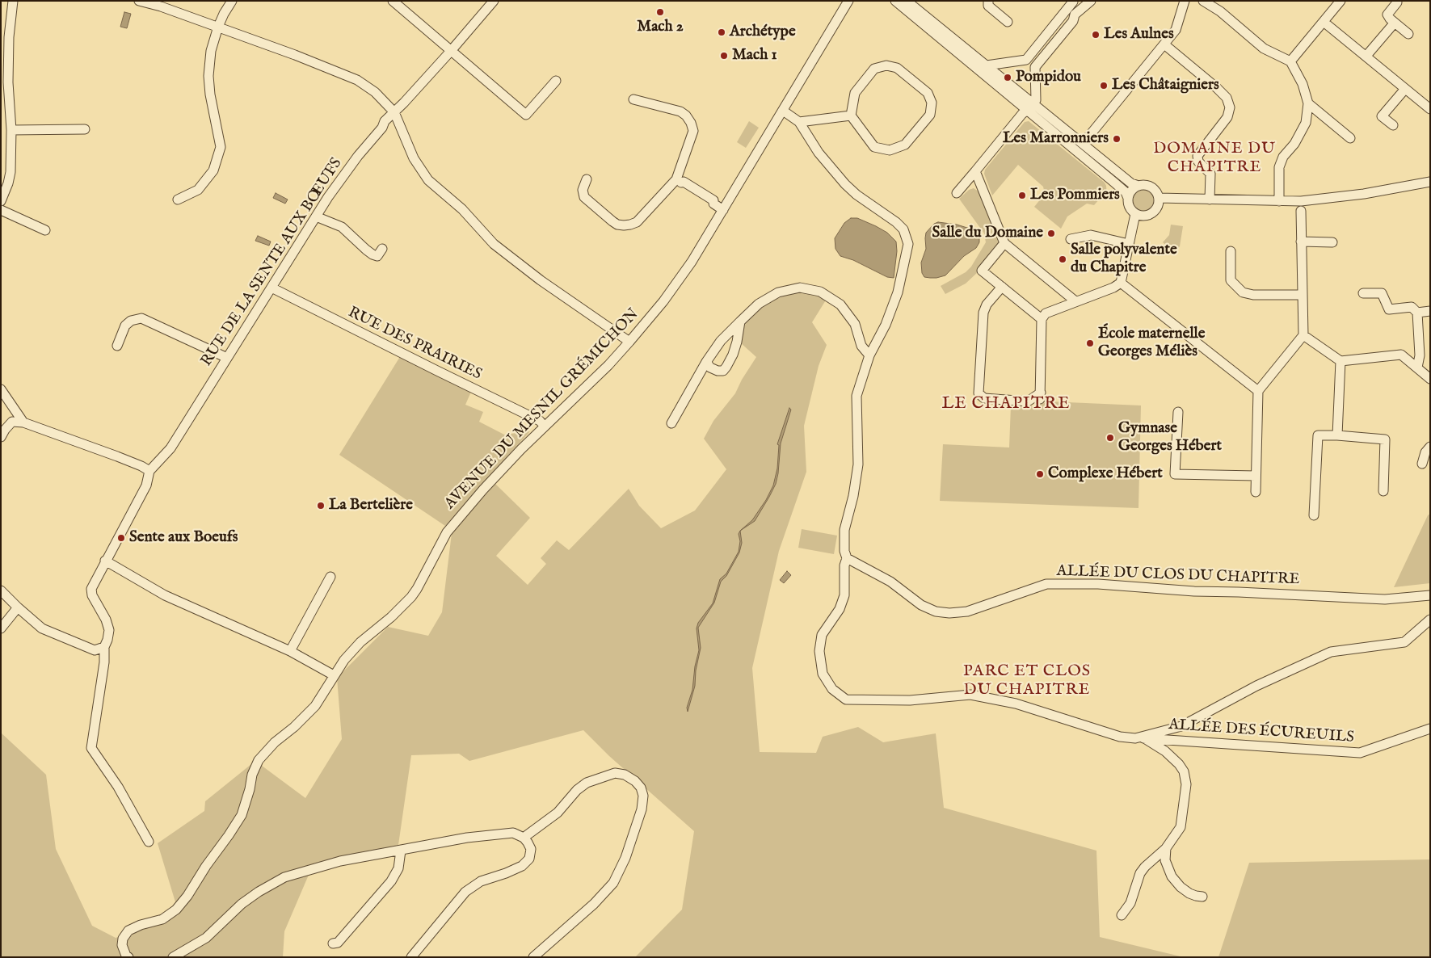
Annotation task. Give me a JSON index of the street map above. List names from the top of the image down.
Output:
{
  "streets": {
    "street": [
      "RUE DE LA SENTE AUX BŒUFS",
      "RUE DES PRAIRIES",
      "AVENUE DU MESNIL GRÉMICHON",
      "ALLÉE DU CLOS DU CHAPITRE",
      "ALLÉE DES ÉCUREUILS"
    ]
  },
  "crossings": [
    ["RUE DE LA SENTE AUX BŒUFS", "RUE DES PRAIRIES"],
    ["RUE DES PRAIRIES", "AVENUE DU MESNIL GRÉMICHON"],
    ["ALLÉE DU CLOS DU CHAPITRE", "ALLÉE DES ÉCUREUILS"]
  ],
  "districts": ["DOMAINE DU CHAPITRE", "LE CHAPITRE", "PARC ET CLOS DU CHAPITRE"],
  "places": [
    "Mach 2",
    "Archétype",
    "Les Aulnes",
    "Mach 1",
    "Pompidou",
    "Les Châtaigniers",
    "Les Marronniers",
    "Les Pommiers",
    "Salle du Domaine",
    "Salle polyvalente du Chapitre",
    "École maternelle Georges Méliès",
    "Gymnase Georges Hébert",
    "Complexe Hébert",
    "La Bertelière",
    "Sente aux Boeufs"
  ]
}
